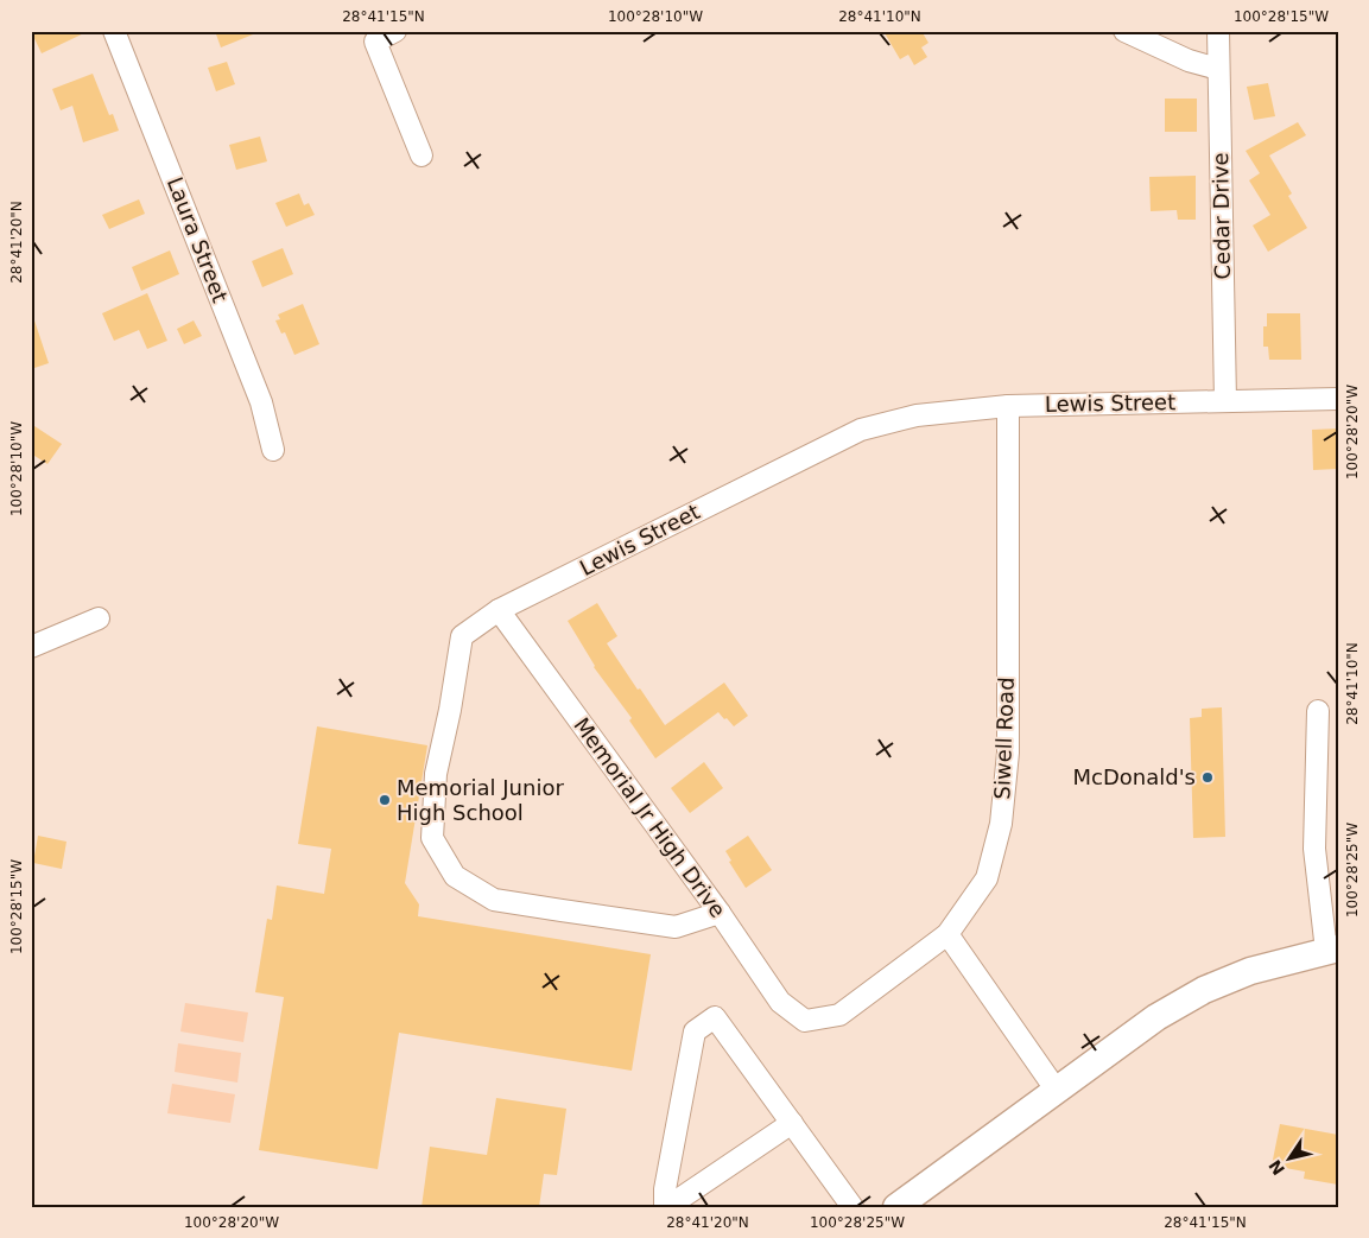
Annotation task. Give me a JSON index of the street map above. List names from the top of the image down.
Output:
{
  "streets": {
    "street": [
      "Cedar Drive",
      "Laura Street",
      "Lewis Street",
      "Siwell Road",
      "Memorial Jr High Drive"
    ]
  },
  "crossings": [
    ["Cedar Drive", "Lewis Street"],
    ["Lewis Street", "Siwell Road"],
    ["Lewis Street", "Memorial Jr High Drive"],
    ["Siwell Road", "Memorial Jr High Drive"]
  ],
  "places": ["McDonald's", "Memorial Junior High School"],
  "north": "bottom left",
  "coordinates": [
    "28°41'15\"N",
    "100°28'10\"W",
    "28°41'10\"N",
    "100°28'15\"W",
    "28°41'20\"N",
    "100°28'20\"W",
    "100°28'25\"W"
  ]
}
